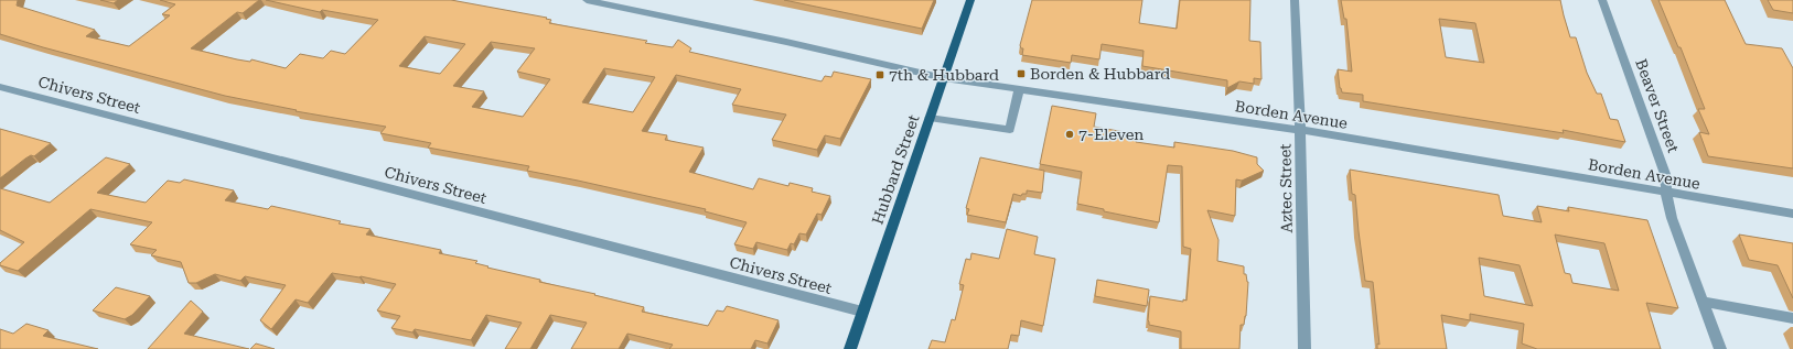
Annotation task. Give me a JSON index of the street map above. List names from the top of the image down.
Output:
{
  "streets": {
    "main road": ["Hubbard Street"],
    "street": [
      "Chivers Street",
      "Beaver Street",
      "Borden Avenue",
      "Aztec Street"
    ]
  },
  "crossings": [
    ["Chivers Street", "Hubbard Street"],
    ["Beaver Street", "Borden Avenue"],
    ["Borden Avenue", "Hubbard Street"],
    ["Borden Avenue", "Aztec Street"]
  ],
  "places": {
    "transit": ["Borden & Hubbard", "7th & Hubbard"],
    "other": ["7-Eleven"]
  }
}
